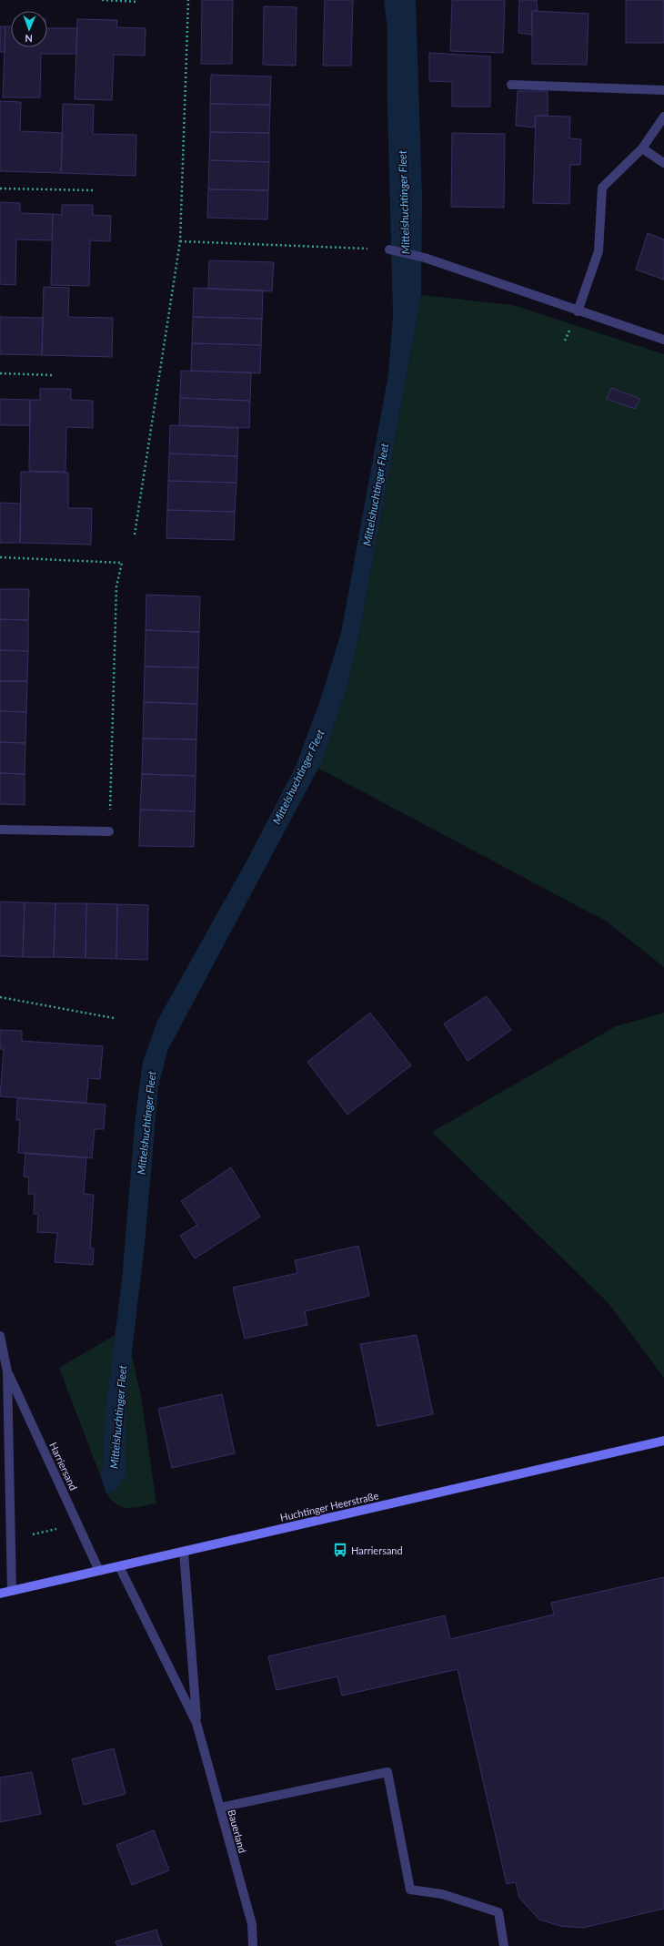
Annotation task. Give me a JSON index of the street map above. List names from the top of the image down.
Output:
{
  "streets": {
    "main road": ["Huchtinger Heerstraße"],
    "street": ["Harriersand", "Bauerland"]
  },
  "crossings": [
    ["Harriersand", "Huchtinger Heerstraße"],
    ["Huchtinger Heerstraße", "Bauerland"]
  ],
  "water": ["Mittelshuchtinger Fleet"],
  "places": {
    "bus stop": ["Harriersand"]
  },
  "north": "bottom"
}
